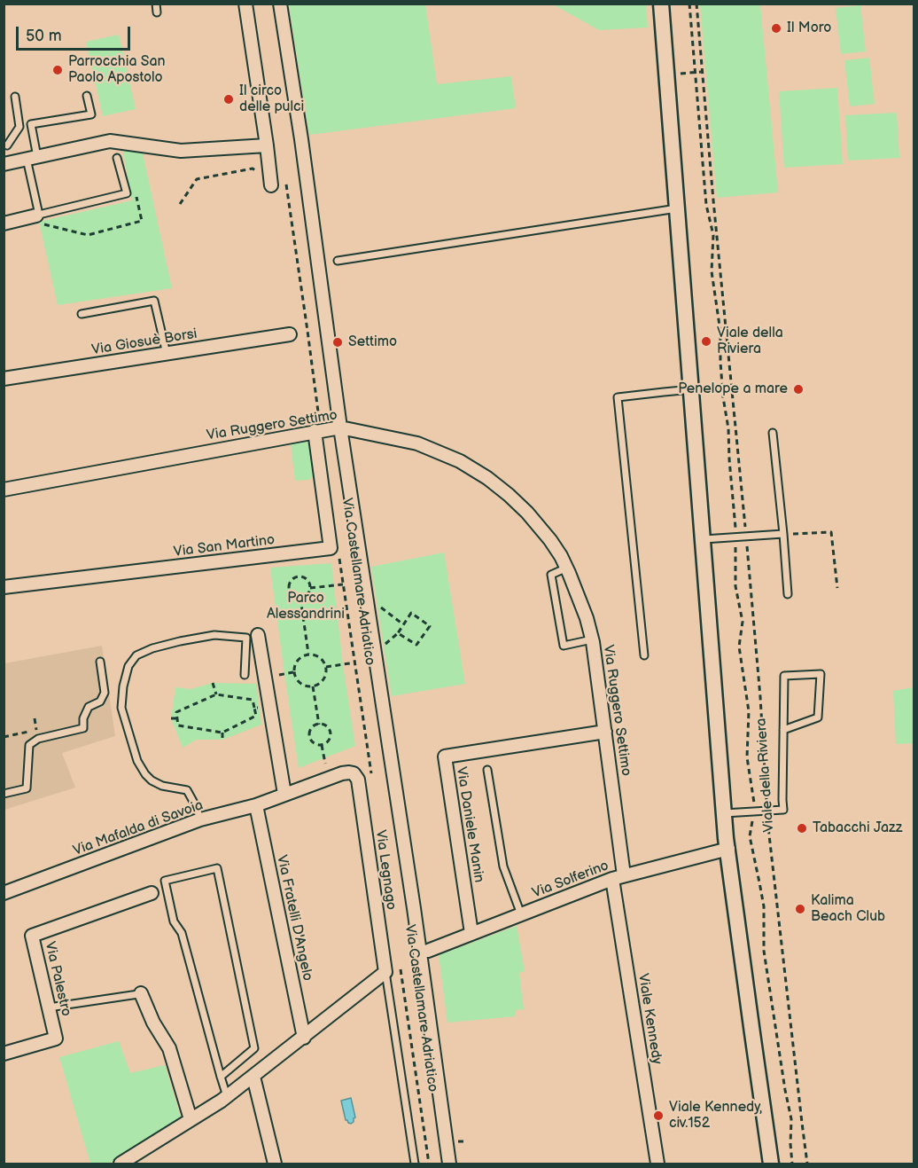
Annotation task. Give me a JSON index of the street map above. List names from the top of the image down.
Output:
{
  "streets": {
    "street": [
      "Via Giosuè Borsi",
      "Via Ruggero Settimo",
      "Via San Martino",
      "Via Castellamare Adriatico",
      "Via Daniele Manin",
      "Via Mafalda di Savoia",
      "Via Legnago",
      "Via Solferino",
      "Via Fratelli D'Angelo",
      "Via Palestro",
      "Viale Kennedy"
    ],
    "path": ["Viale della Riviera"]
  },
  "crossings": [
    ["Via Ruggero Settimo", "Via San Martino"],
    ["Via Ruggero Settimo", "Via Castellamare Adriatico"],
    ["Via Ruggero Settimo", "Via Daniele Manin"],
    ["Via Ruggero Settimo", "Via Solferino"],
    ["Via Ruggero Settimo", "Viale Kennedy"],
    ["Via Daniele Manin", "Via Solferino"],
    ["Via Mafalda di Savoia", "Via Legnago"],
    ["Via Mafalda di Savoia", "Via Fratelli D'Angelo"],
    ["Via Solferino", "Viale Kennedy"]
  ],
  "parks": ["Parco Alessandrini"],
  "places": [
    "Il Moro",
    "Parrocchia San Paolo Apostolo",
    "Il circo delle pulci",
    "Viale della Riviera",
    "Settimo",
    "Penelope a mare",
    "Tabacchi Jazz",
    "Kalima Beach Club",
    "Viale Kennedy, civ.152"
  ],
  "scale_bar": "50 m"
}
